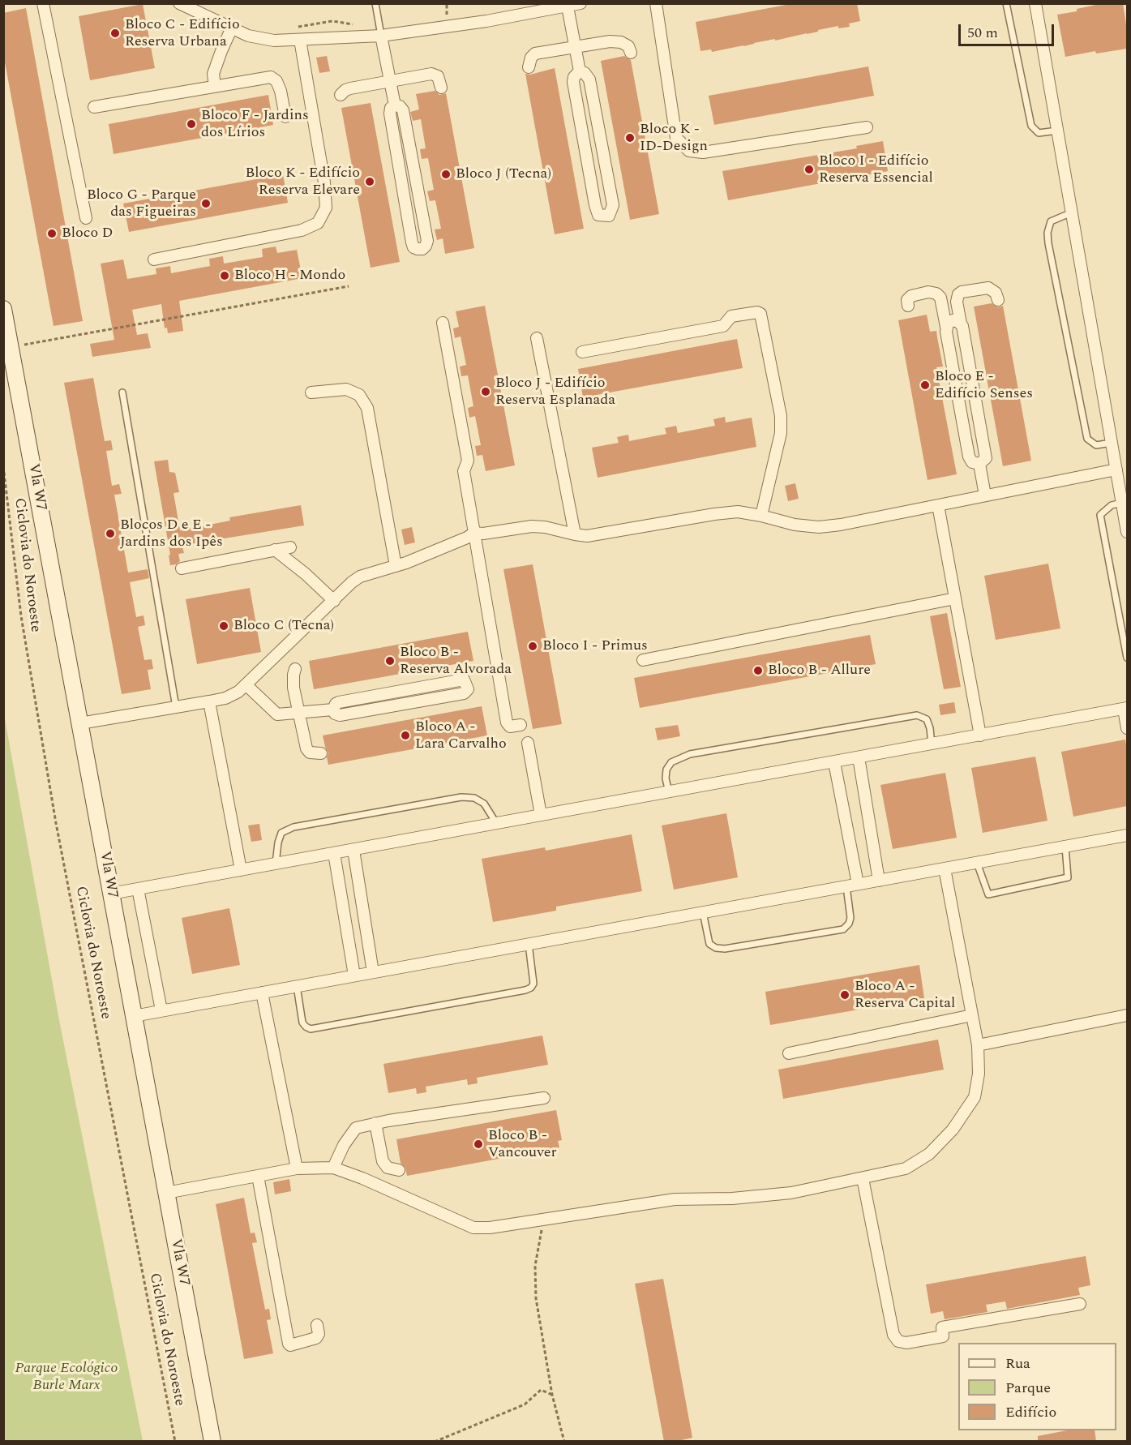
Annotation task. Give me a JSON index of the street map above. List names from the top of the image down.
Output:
{
  "streets": {
    "main road": ["Vla W7"],
    "path": ["Ciclovia do Noroeste"]
  },
  "parks": ["Parque Ecológico Burle Marx"],
  "places": [
    "Bloco C - Edifício Reserva Urbana",
    "Bloco F - Jardins dos Lírios",
    "Bloco K - ID-Design",
    "Bloco I - Edifício Reserva Essencial",
    "Bloco J (Tecna)",
    "Bloco K - Edifício Reserva Elevare",
    "Bloco G - Parque das Figueiras",
    "Bloco D",
    "Bloco H - Mondo",
    "Bloco E - Edifício Senses",
    "Bloco J - Edifício Reserva Esplanada",
    "Blocos D e E - Jardins dos Ipês",
    "Bloco C (Tecna)",
    "Bloco I - Primus",
    "Bloco B - Reserva Alvorada",
    "Bloco B - Allure",
    "Bloco A - Lara Carvalho",
    "Bloco A - Reserva Capital",
    "Bloco B - Vancouver"
  ],
  "legend": ["Rua", "Parque", "Edifício"],
  "scale_bar": "50 m"
}
